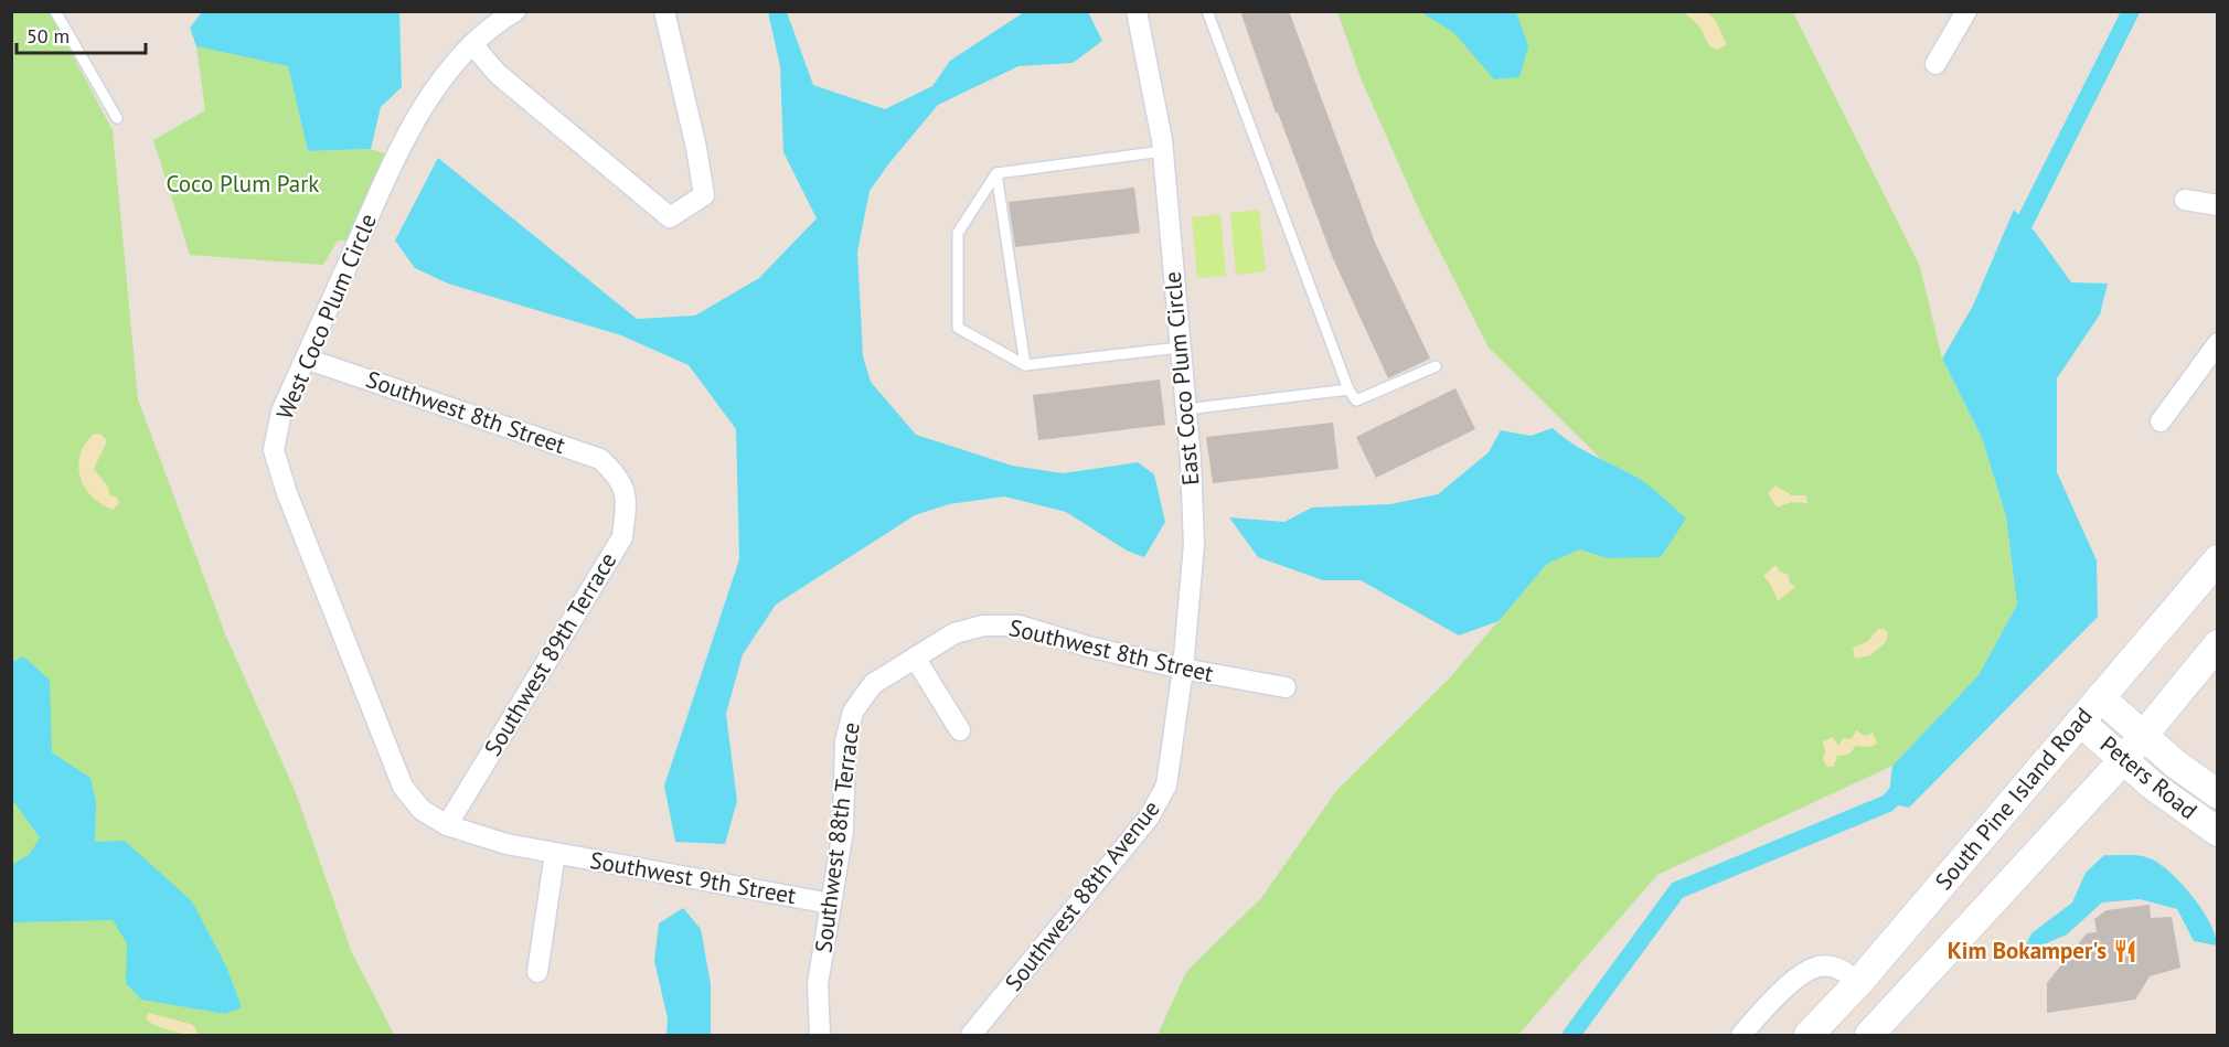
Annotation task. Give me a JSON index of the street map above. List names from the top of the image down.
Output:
{
  "streets": {
    "main road": ["Peters Road", "South Pine Island Road"],
    "street": [
      "West Coco Plum Circle",
      "East Coco Plum Circle",
      "Southwest 8th Street",
      "Southwest 89th Terrace",
      "Southwest 88th Terrace",
      "Southwest 9th Street",
      "Southwest 88th Avenue"
    ]
  },
  "crossings": [
    ["West Coco Plum Circle", "Southwest 8th Street"],
    ["West Coco Plum Circle", "Southwest 89th Terrace"],
    ["West Coco Plum Circle", "Southwest 9th Street"],
    ["East Coco Plum Circle", "Southwest 8th Street"],
    ["East Coco Plum Circle", "Southwest 88th Avenue"],
    ["Southwest 8th Street", "Southwest 89th Terrace"],
    ["Southwest 8th Street", "Southwest 88th Terrace"],
    ["Peters Road", "South Pine Island Road"],
    ["Southwest 88th Terrace", "Southwest 9th Street"]
  ],
  "parks": ["Coco Plum Park"],
  "places": {
    "restaurant": ["Kim Bokamper's"]
  },
  "scale_bar": "50 m"
}
